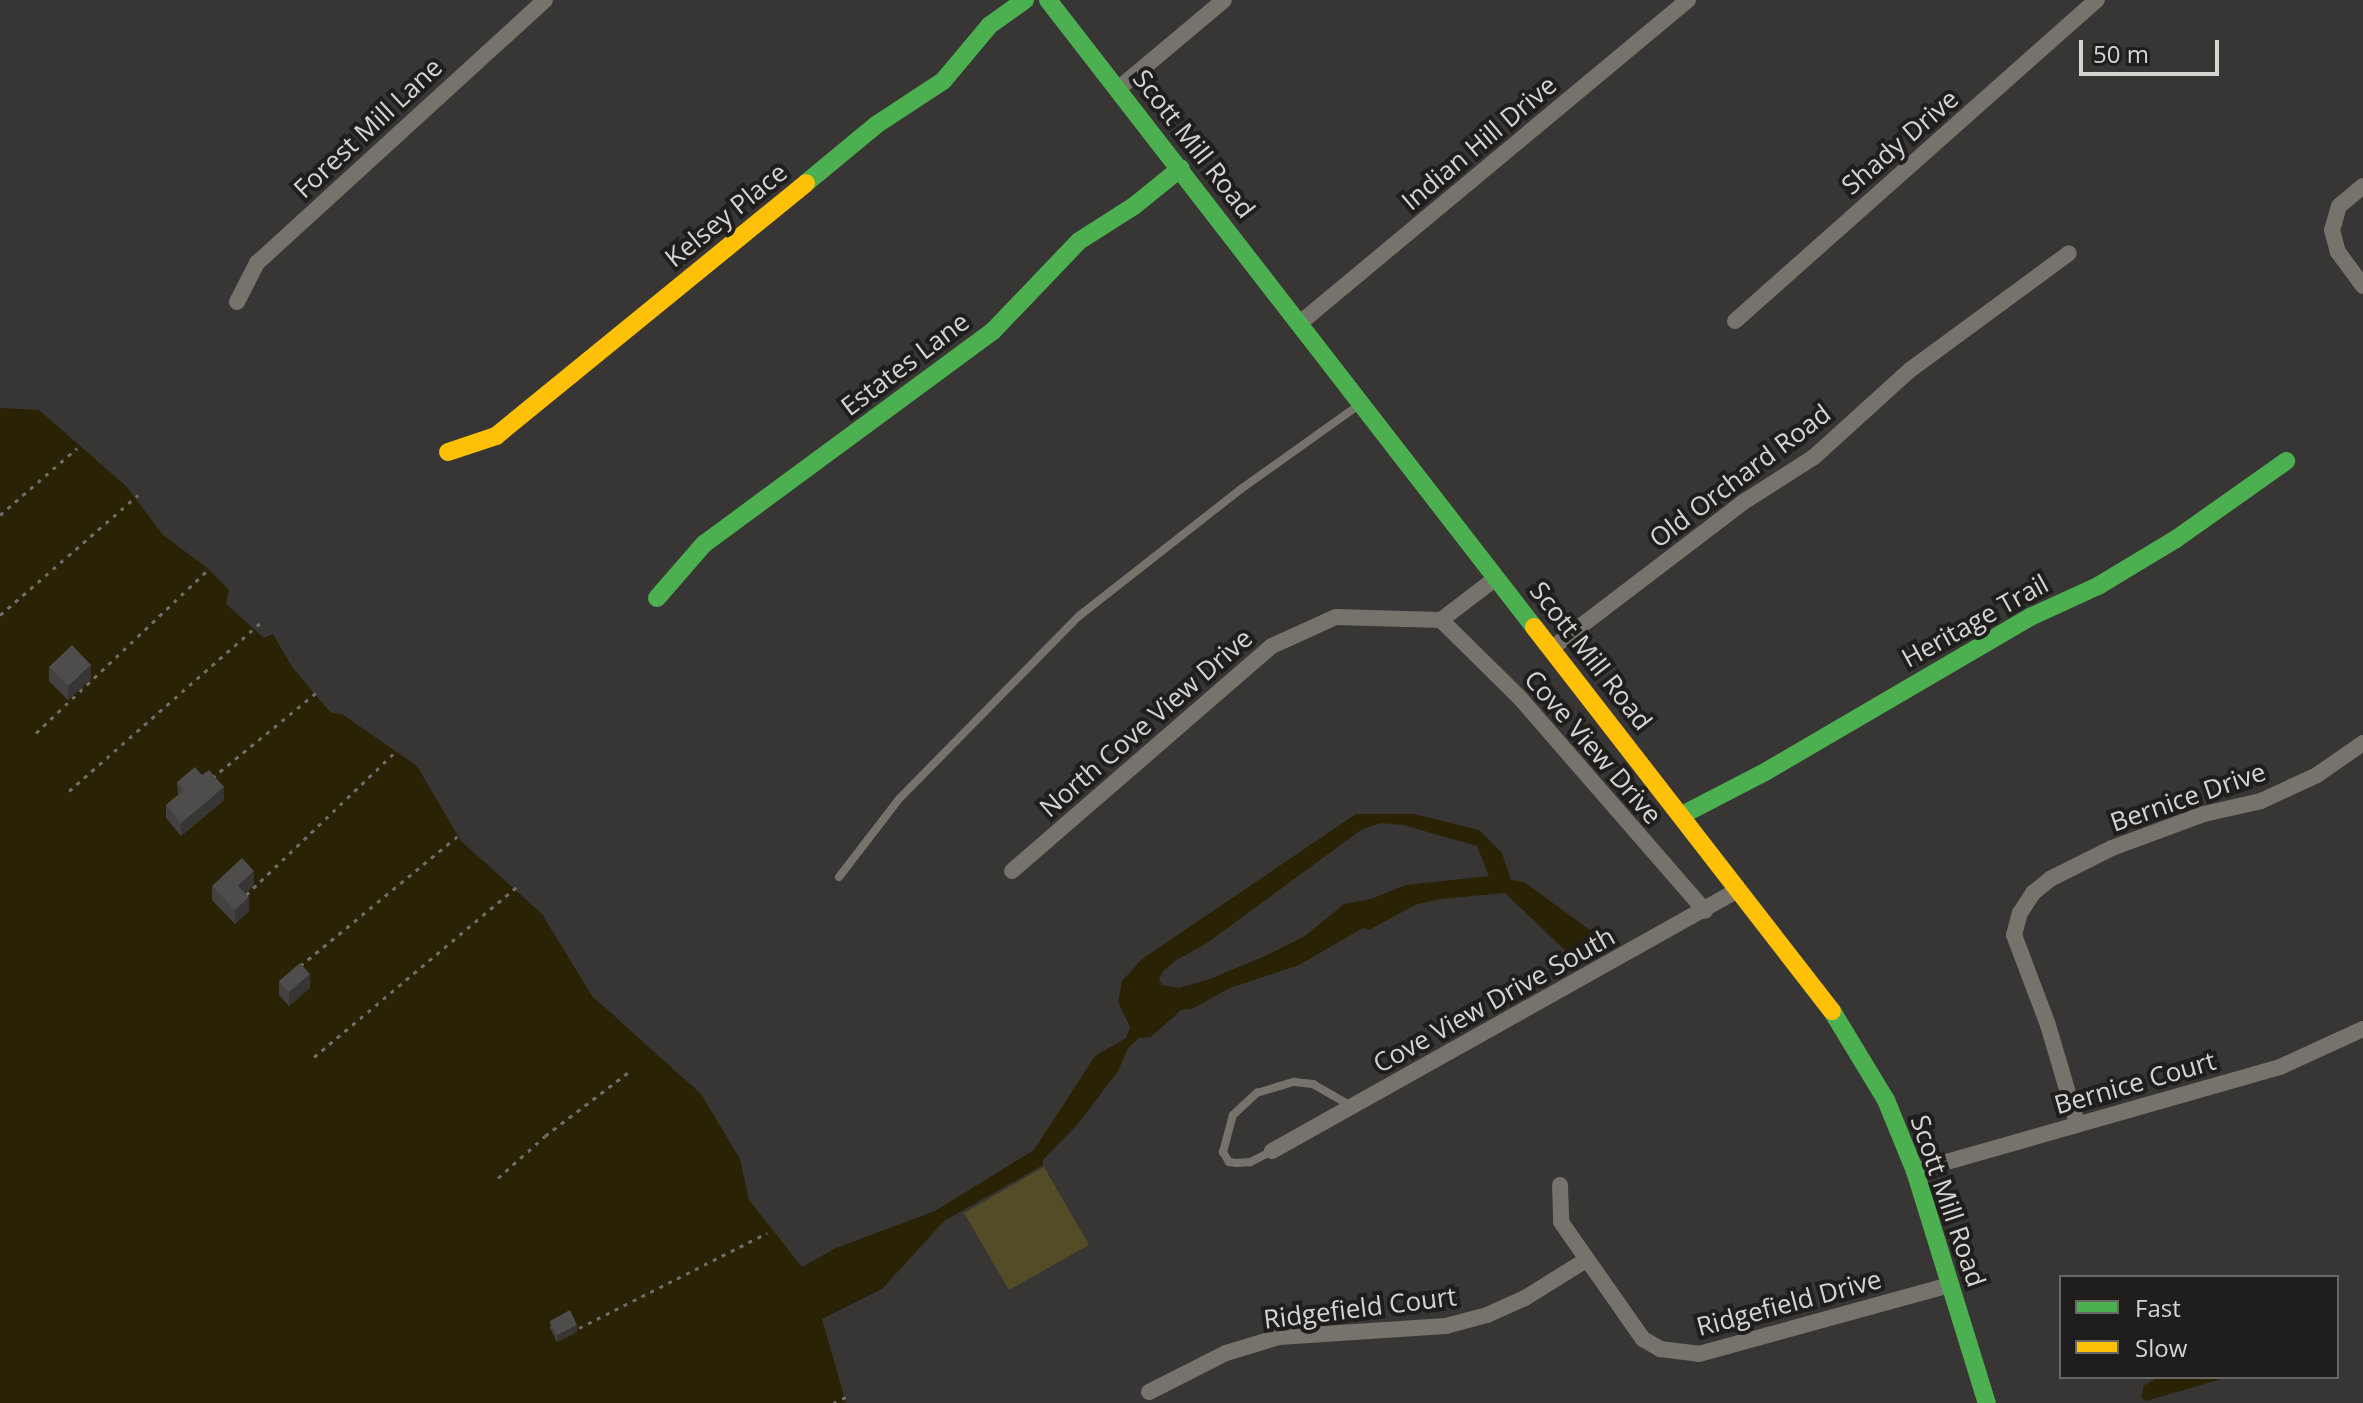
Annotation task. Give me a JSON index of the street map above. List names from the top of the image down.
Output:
{
  "streets": {
    "street": [
      "Forest Mill Lane",
      "Shady Drive",
      "Indian Hill Drive",
      "Scott Mill Road",
      "Kelsey Place",
      "Estates Lane",
      "Old Orchard Road",
      "Heritage Trail",
      "North Cove View Drive",
      "Cove View Drive",
      "Bernice Drive",
      "Cove View Drive South",
      "Bernice Court",
      "Ridgefield Drive",
      "Ridgefield Court"
    ]
  },
  "crossings": [
    ["Indian Hill Drive", "Scott Mill Road"],
    ["Scott Mill Road", "Estates Lane"],
    ["Scott Mill Road", "Old Orchard Road"],
    ["Scott Mill Road", "Heritage Trail"],
    ["Scott Mill Road", "Cove View Drive South"],
    ["Scott Mill Road", "Bernice Court"],
    ["Scott Mill Road", "Ridgefield Drive"],
    ["North Cove View Drive", "Cove View Drive"],
    ["Cove View Drive", "Cove View Drive South"],
    ["Bernice Drive", "Bernice Court"],
    ["Ridgefield Drive", "Ridgefield Court"]
  ],
  "legend": ["Fast", "Slow"],
  "scale_bar": "50 m"
}
